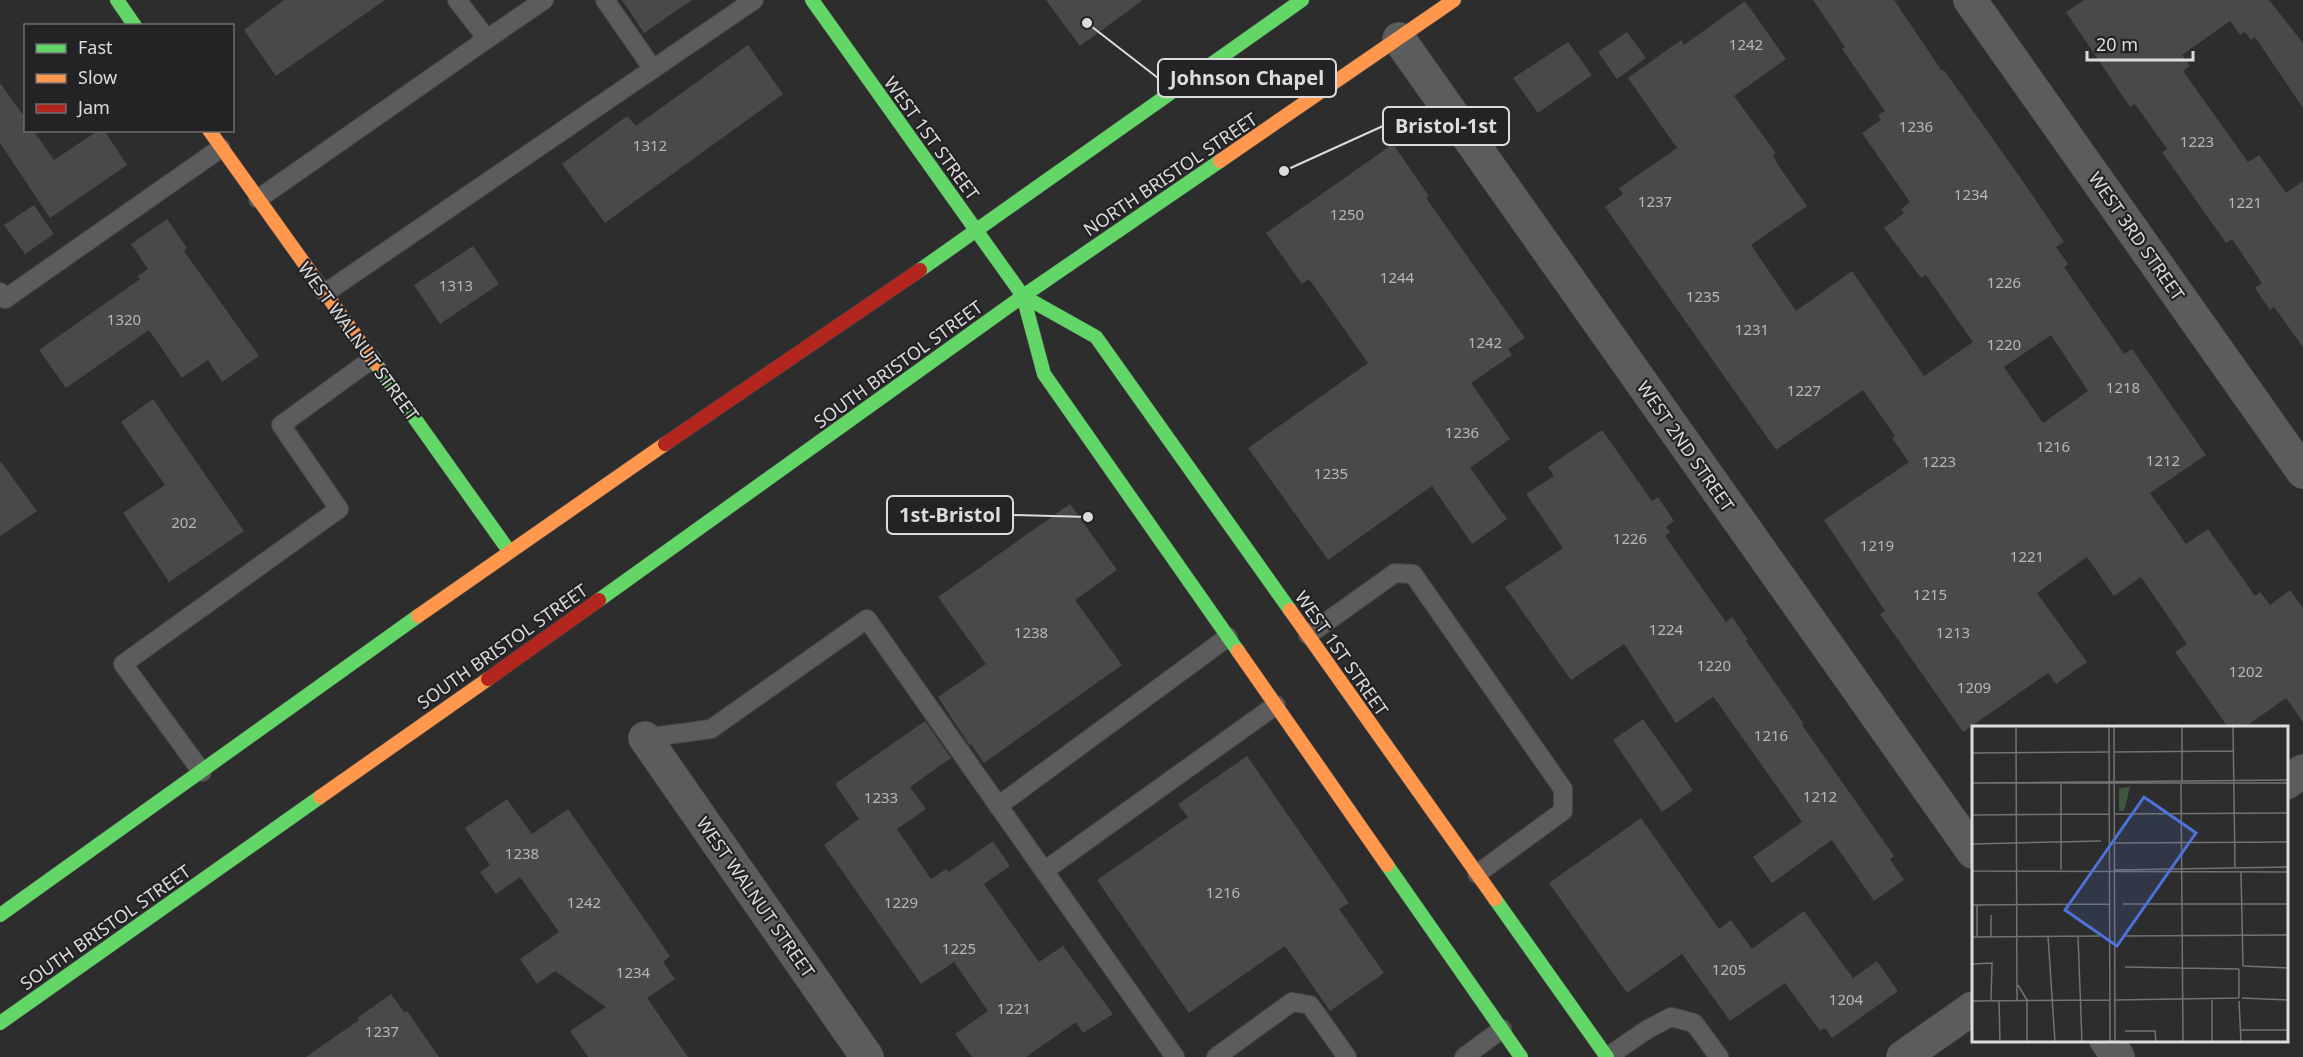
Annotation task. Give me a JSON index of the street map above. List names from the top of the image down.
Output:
{
  "streets": {
    "main road": [
      "WEST 1ST STREET",
      "NORTH BRISTOL STREET",
      "WEST WALNUT STREET",
      "SOUTH BRISTOL STREET"
    ],
    "street": ["WEST 3RD STREET", "WEST 2ND STREET"]
  },
  "crossings": [
    ["WEST 1ST STREET", "NORTH BRISTOL STREET"],
    ["WEST 1ST STREET", "SOUTH BRISTOL STREET"],
    ["NORTH BRISTOL STREET", "SOUTH BRISTOL STREET"],
    ["NORTH BRISTOL STREET", "WEST 2ND STREET"]
  ],
  "places": ["Johnson Chapel", "Bristol-1st", "1st-Bristol"],
  "house_numbers": [
    "1242",
    "1236",
    "1223",
    "1312",
    "1234",
    "1237",
    "1221",
    "1250",
    "1244",
    "1226",
    "1313",
    "1235",
    "1320",
    "1231",
    "1242",
    "1220",
    "1218",
    "1227",
    "1236",
    "1216",
    "1212",
    "1223",
    "1235",
    "202",
    "1226",
    "1219",
    "1221",
    "1215",
    "1224",
    "1238",
    "1213",
    "1220",
    "1202",
    "1209",
    "1216",
    "1212",
    "1233",
    "1238",
    "1216",
    "1242",
    "1229",
    "1225",
    "1205",
    "1234",
    "1204",
    "1221",
    "1237"
  ],
  "legend": ["Fast", "Slow", "Jam"],
  "scale_bar": "20 m"
}
